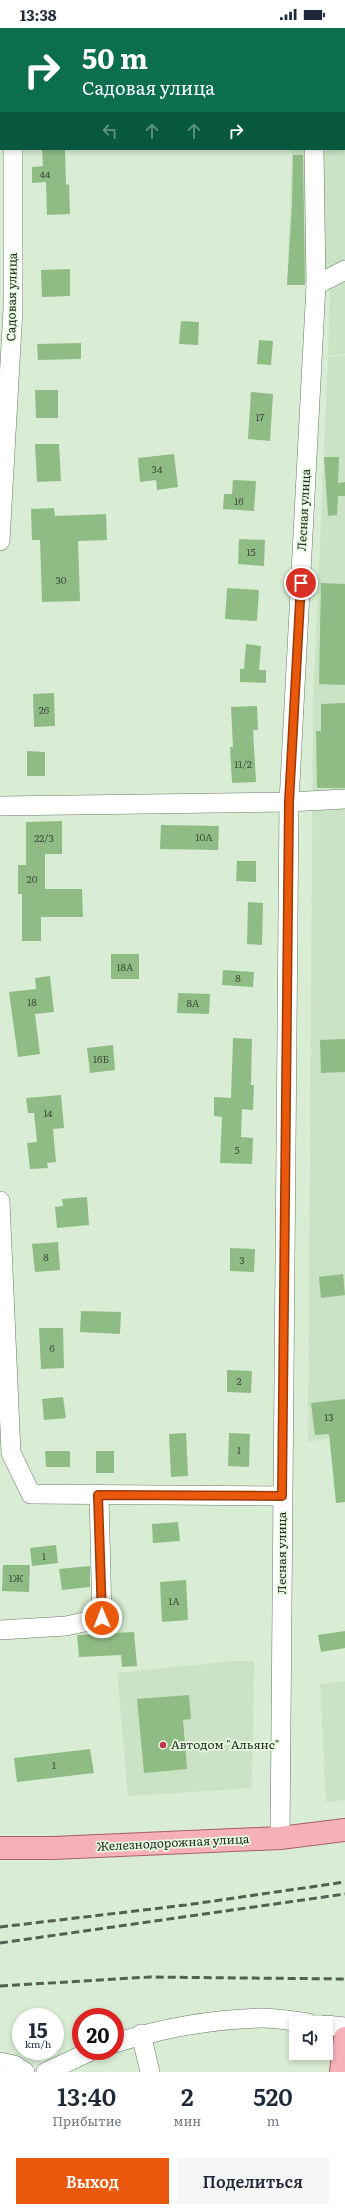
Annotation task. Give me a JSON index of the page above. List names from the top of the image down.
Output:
{
  "streets": {
    "main road": ["Железнодорожная улица"],
    "street": ["Садовая улица", "Лесная улица"]
  },
  "crossings": [
    ["Лесная улица", "Железнодорожная улица"]
  ],
  "places": ["Автодом \"Альянс\""],
  "house_numbers": [
    "44",
    "17",
    "34",
    "16",
    "15",
    "30",
    "26",
    "11/2",
    "10А",
    "22/3",
    "20",
    "18А",
    "8",
    "18",
    "8А",
    "16Б",
    "14",
    "5",
    "8",
    "3",
    "6",
    "2",
    "13",
    "1",
    "1",
    "1Ж",
    "1А",
    "1"
  ],
  "page": {
    "status": "13:38",
    "turn": ["50 m", "Садовая улица"],
    "speed": "15 km/h",
    "limit": "20",
    "eta": [
      "13:40",
      "Прибытие",
      "2",
      "мин",
      "520",
      "m"
    ],
    "buttons": ["Выход", "Поделиться"]
  }
}
